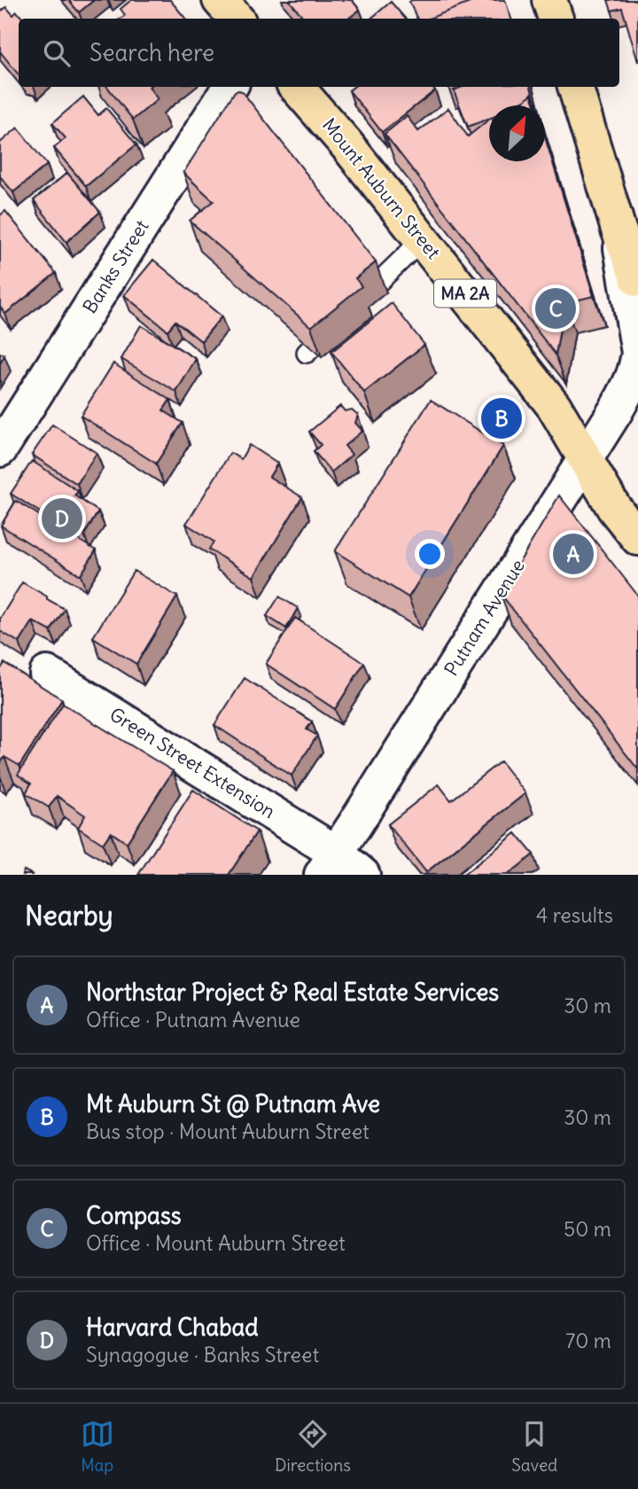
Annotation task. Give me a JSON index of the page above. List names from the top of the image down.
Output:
{
  "streets": {
    "main road": ["Mount Auburn Street", "MA 2A"],
    "street": ["Banks Street", "Putnam Avenue", "Green Street Extension"]
  },
  "crossings": [
    ["Mount Auburn Street", "Putnam Avenue"],
    ["Putnam Avenue", "Green Street Extension"]
  ],
  "north": "top right",
  "page": {
    "search": "Search here",
    "pins": [
      "C",
      "B",
      "D",
      "A"
    ],
    "heading": ["Nearby", "4 results"],
    "list": [
      {
        "mark": "A",
        "name": "Northstar Project & Real Estate Services",
        "note": "Office · Putnam Avenue",
        "value": "30 m"
      },
      {
        "mark": "B",
        "name": "Mt Auburn St @ Putnam Ave",
        "note": "Bus stop · Mount Auburn Street",
        "value": "30 m"
      },
      {
        "mark": "C",
        "name": "Compass",
        "note": "Office · Mount Auburn Street",
        "value": "50 m"
      },
      {
        "mark": "D",
        "name": "Harvard Chabad",
        "note": "Synagogue · Banks Street",
        "value": "70 m"
      }
    ],
    "nav": ["Map", "Directions", "Saved"]
  }
}
